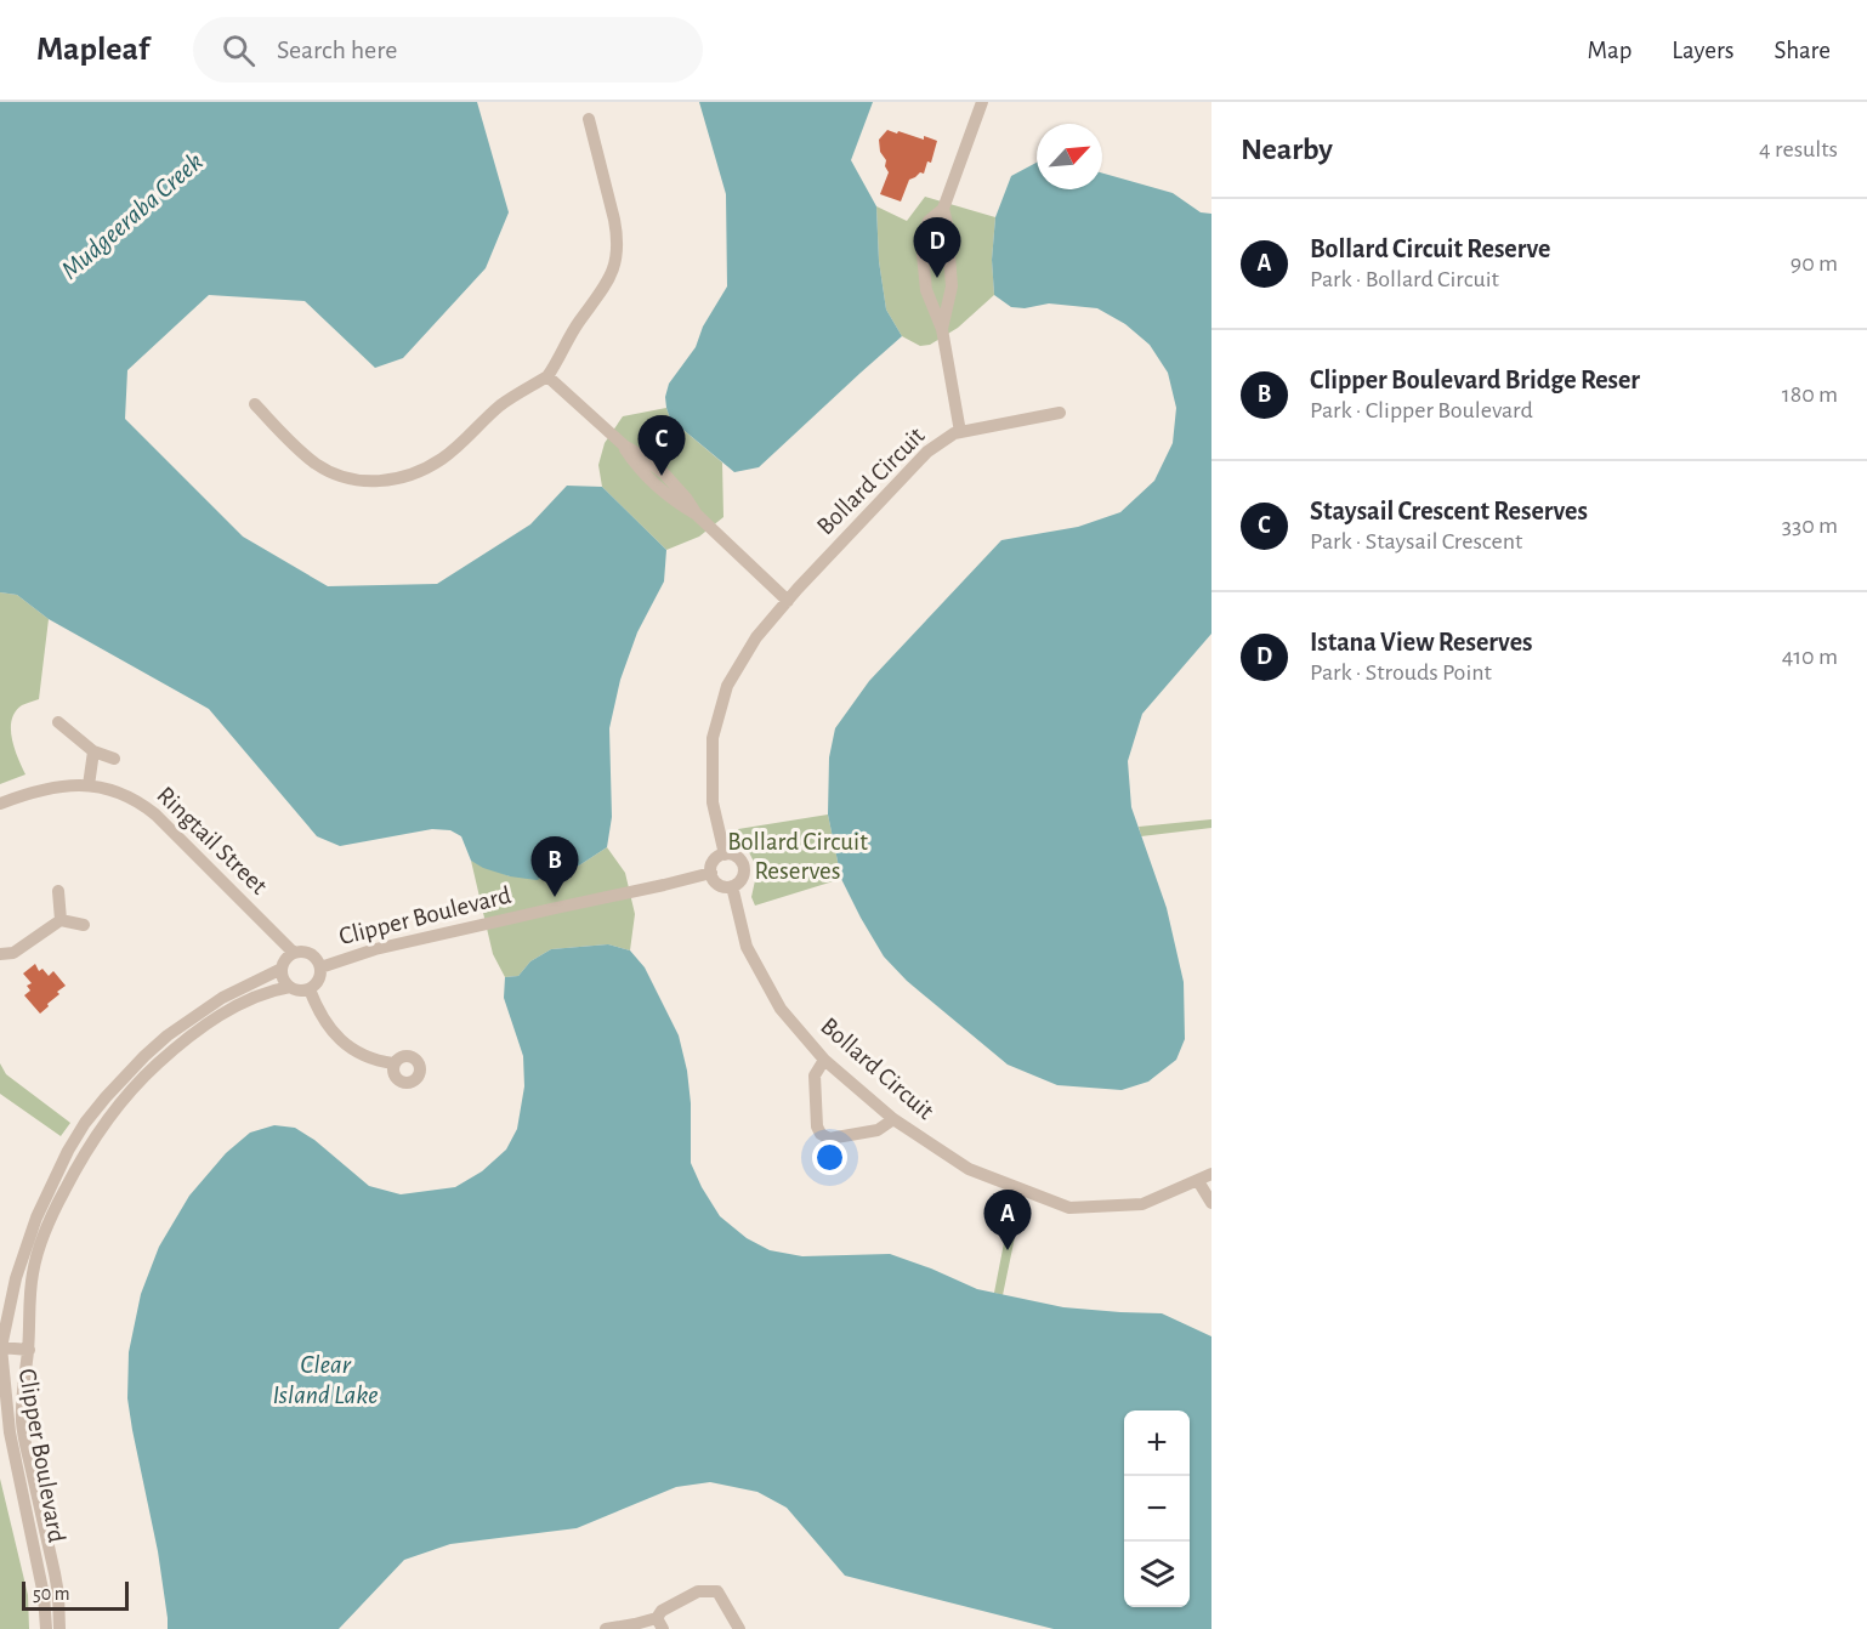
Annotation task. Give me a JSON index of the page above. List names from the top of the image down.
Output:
{
  "streets": {
    "street": ["Bollard Circuit", "Ringtail Street", "Clipper Boulevard"]
  },
  "crossings": [
    ["Bollard Circuit", "Clipper Boulevard"],
    ["Ringtail Street", "Clipper Boulevard"]
  ],
  "water": ["Mudgeeraba Creek", "Clear Island Lake"],
  "parks": ["Bollard Circuit Reserves"],
  "scale_bar": "50 m",
  "north": "top right",
  "page": {
    "header": "Mapleaf",
    "search": "Search here",
    "nav": ["Map", "Layers", "Share"],
    "heading": ["Nearby", "4 results"],
    "list": [
      {
        "mark": "A",
        "name": "Bollard Circuit Reserve",
        "note": "Park · Bollard Circuit",
        "value": "90 m"
      },
      {
        "mark": "B",
        "name": "Clipper Boulevard Bridge Reser",
        "note": "Park · Clipper Boulevard",
        "value": "180 m"
      },
      {
        "mark": "C",
        "name": "Staysail Crescent Reserves",
        "note": "Park · Staysail Crescent",
        "value": "330 m"
      },
      {
        "mark": "D",
        "name": "Istana View Reserves",
        "note": "Park · Strouds Point",
        "value": "410 m"
      }
    ],
    "pins": [
      "D",
      "C",
      "B",
      "A"
    ],
    "map_buttons": ["+", "−"],
    "scale": "50 m"
  }
}
